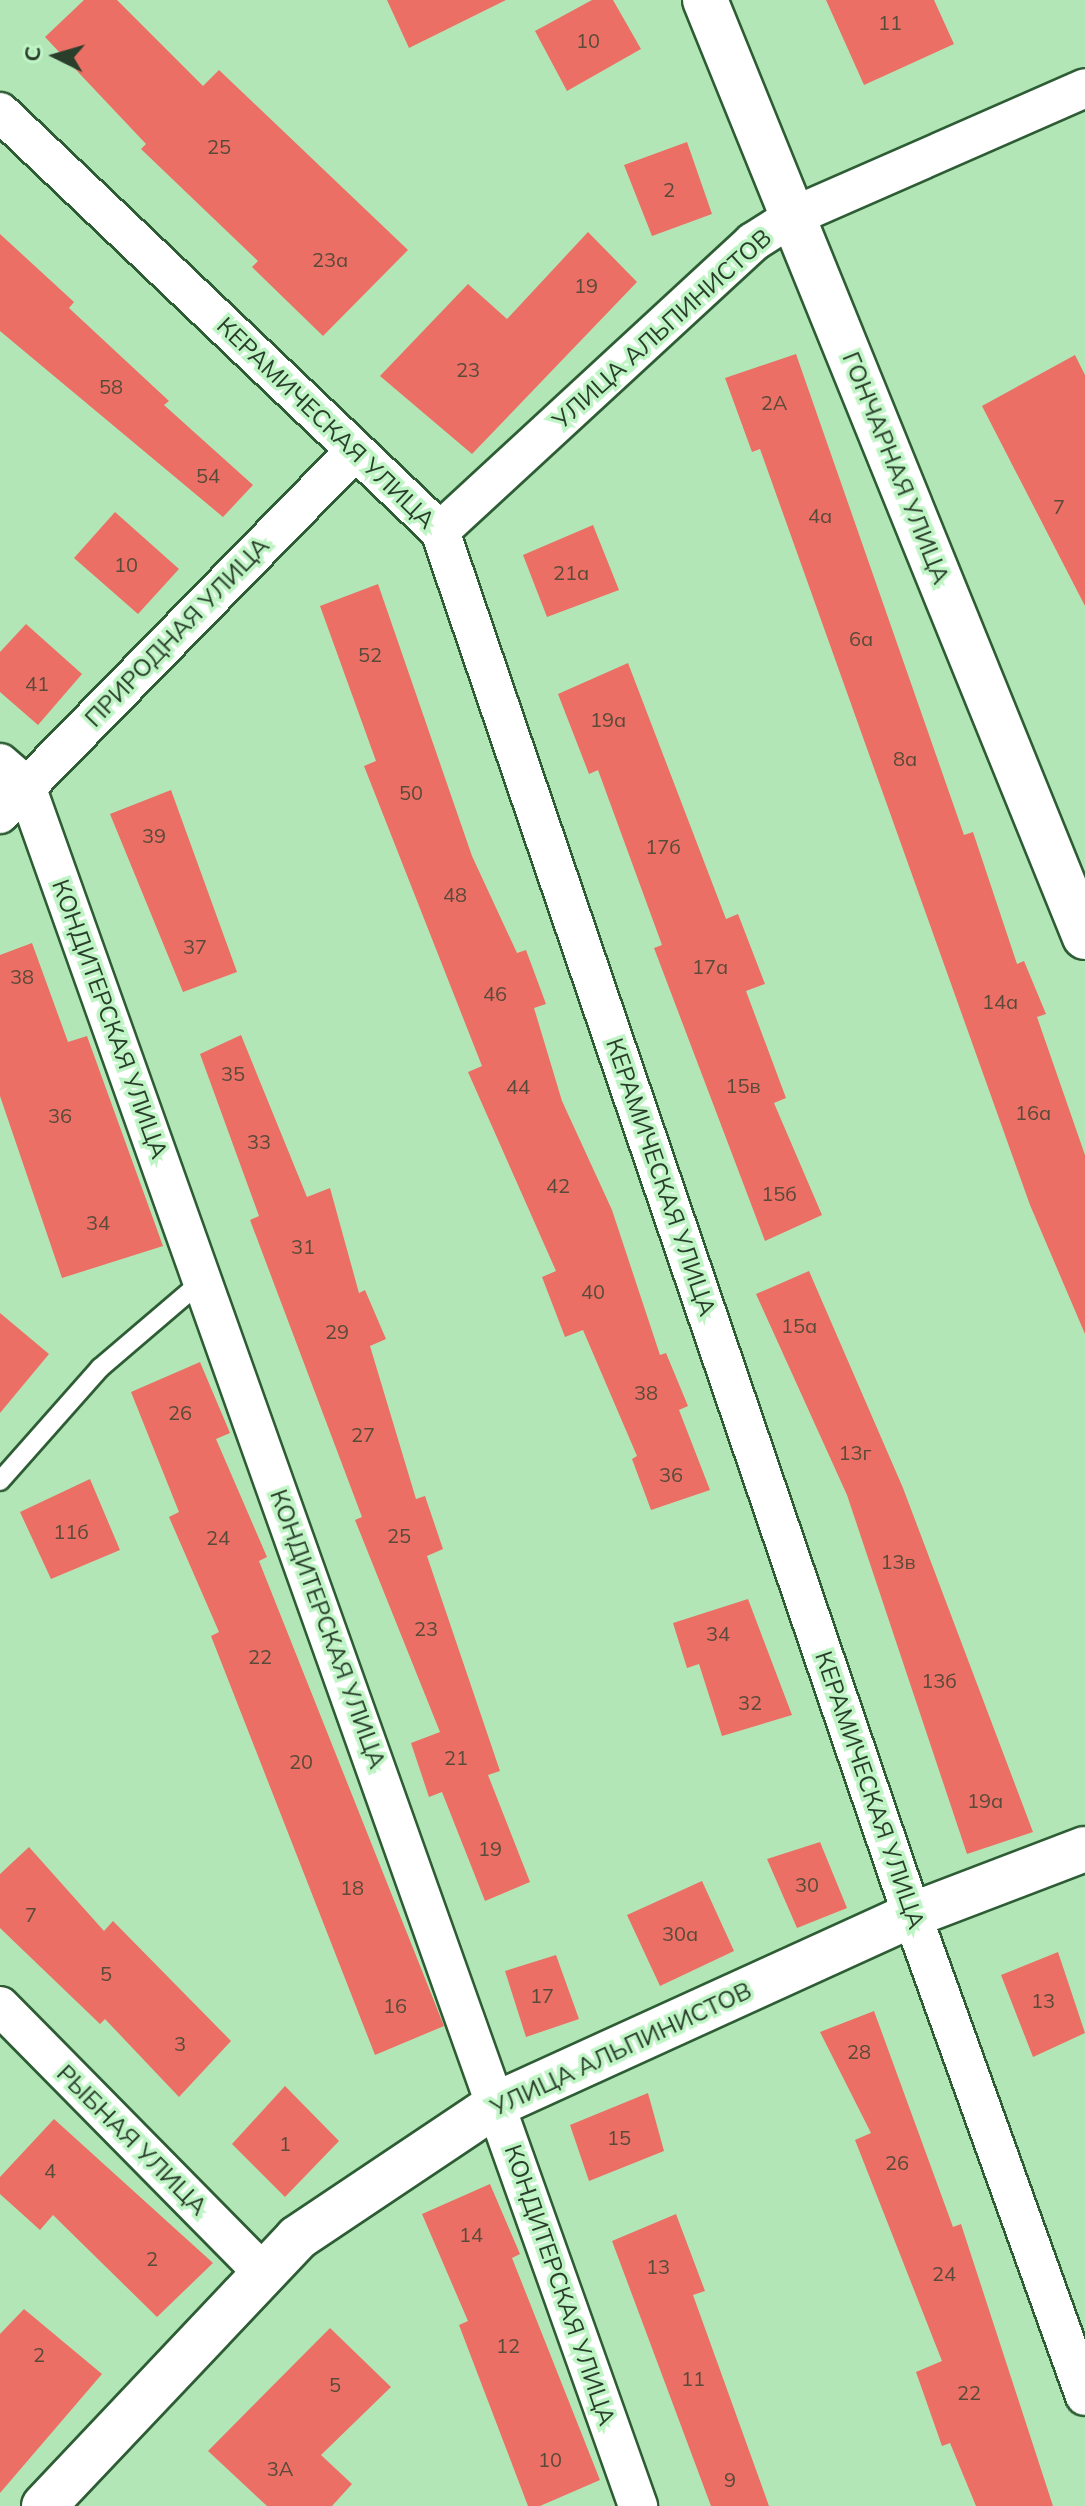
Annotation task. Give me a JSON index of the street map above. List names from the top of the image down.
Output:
{
  "streets": {
    "street": [
      "УЛИЦА АЛЬПИНИСТОВ",
      "КЕРАМИЧЕСКАЯ УЛИЦА",
      "ГОНЧАРНАЯ УЛИЦА",
      "ПРИРОДНАЯ УЛИЦА",
      "КОНДИТЕРСКАЯ УЛИЦА",
      "РЫБНАЯ УЛИЦА"
    ]
  },
  "crossings": [
    ["УЛИЦА АЛЬПИНИСТОВ", "КЕРАМИЧЕСКАЯ УЛИЦА"],
    ["УЛИЦА АЛЬПИНИСТОВ", "ГОНЧАРНАЯ УЛИЦА"],
    ["УЛИЦА АЛЬПИНИСТОВ", "КОНДИТЕРСКАЯ УЛИЦА"],
    ["УЛИЦА АЛЬПИНИСТОВ", "РЫБНАЯ УЛИЦА"],
    ["КЕРАМИЧЕСКАЯ УЛИЦА", "ПРИРОДНАЯ УЛИЦА"],
    ["ПРИРОДНАЯ УЛИЦА", "КОНДИТЕРСКАЯ УЛИЦА"]
  ],
  "house_numbers": [
    "11",
    "10",
    "25",
    "2",
    "23а",
    "19",
    "23",
    "58",
    "2А",
    "54",
    "7",
    "4а",
    "10",
    "21а",
    "6а",
    "52",
    "41",
    "19а",
    "8а",
    "50",
    "39",
    "17б",
    "48",
    "37",
    "17а",
    "38",
    "46",
    "14а",
    "35",
    "15в",
    "44",
    "16а",
    "36",
    "33",
    "42",
    "15б",
    "34",
    "31",
    "40",
    "15а",
    "29",
    "38",
    "26",
    "27",
    "13г",
    "36",
    "11б",
    "25",
    "24",
    "13в",
    "23",
    "34",
    "22",
    "13б",
    "32",
    "21",
    "20",
    "19а",
    "19",
    "30",
    "18",
    "7",
    "30а",
    "5",
    "17",
    "13",
    "16",
    "3",
    "28",
    "15",
    "1",
    "26",
    "4",
    "14",
    "2",
    "13",
    "24",
    "12",
    "2",
    "11",
    "5",
    "22",
    "10",
    "3А",
    "9"
  ],
  "north": "left"
}
